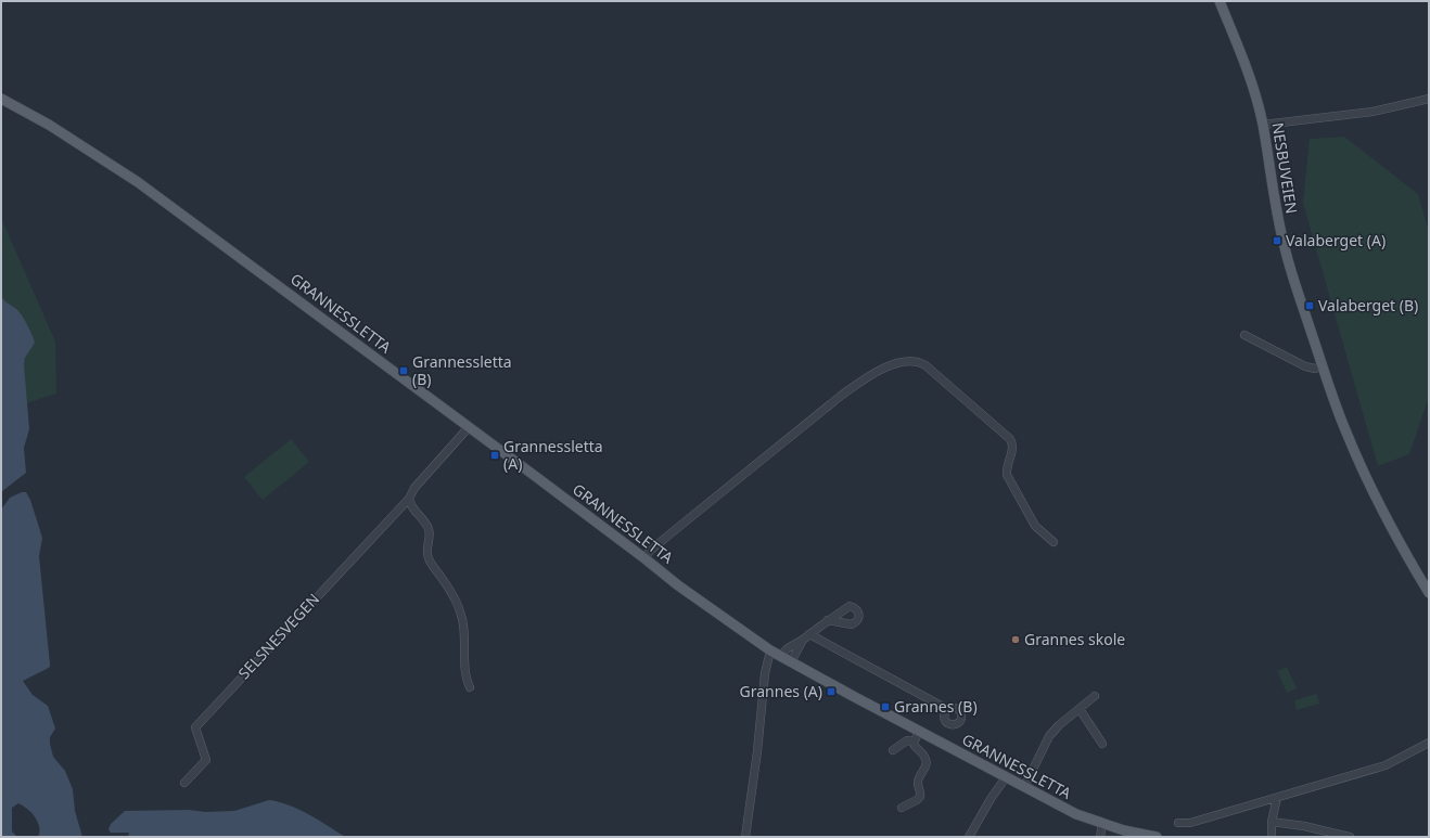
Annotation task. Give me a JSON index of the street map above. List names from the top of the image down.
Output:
{
  "streets": {
    "main road": ["NESBUVEIEN", "GRANNESSLETTA"],
    "street": ["SELSNESVEGEN"]
  },
  "crossings": [
    ["GRANNESSLETTA", "SELSNESVEGEN"]
  ],
  "places": {
    "transit": [
      "Valaberget (A)",
      "Valaberget (B)",
      "Grannessletta (B)",
      "Grannessletta (A)",
      "Grannes (A)",
      "Grannes (B)"
    ],
    "other": ["Grannes skole"]
  }
}
